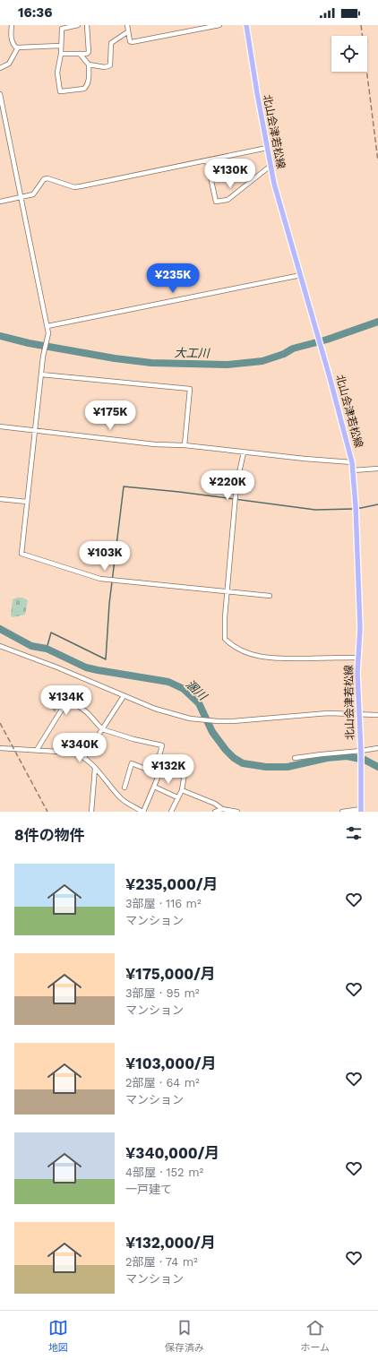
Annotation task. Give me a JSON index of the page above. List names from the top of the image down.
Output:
{
  "streets": {
    "main road": ["北山会津若松線"]
  },
  "water": ["大工川", "溷川"],
  "page": {
    "status": "16:36",
    "price": [
      "¥130K",
      "¥235K",
      "¥175K",
      "¥220K",
      "¥103K",
      "¥134K",
      "¥340K",
      "¥132K"
    ],
    "heading": "8件の物件",
    "list": [
      {
        "name": "¥235,000/月",
        "note": "3部屋 · 116 m² · マンション"
      },
      {
        "name": "¥175,000/月",
        "note": "3部屋 · 95 m² · マンション"
      },
      {
        "name": "¥103,000/月",
        "note": "2部屋 · 64 m² · マンション"
      },
      {
        "name": "¥340,000/月",
        "note": "4部屋 · 152 m² · 一戸建て"
      },
      {
        "name": "¥132,000/月",
        "note": "2部屋 · 74 m² · マンション"
      }
    ],
    "tabs": ["地図", "保存済み", "ホーム"]
  }
}
